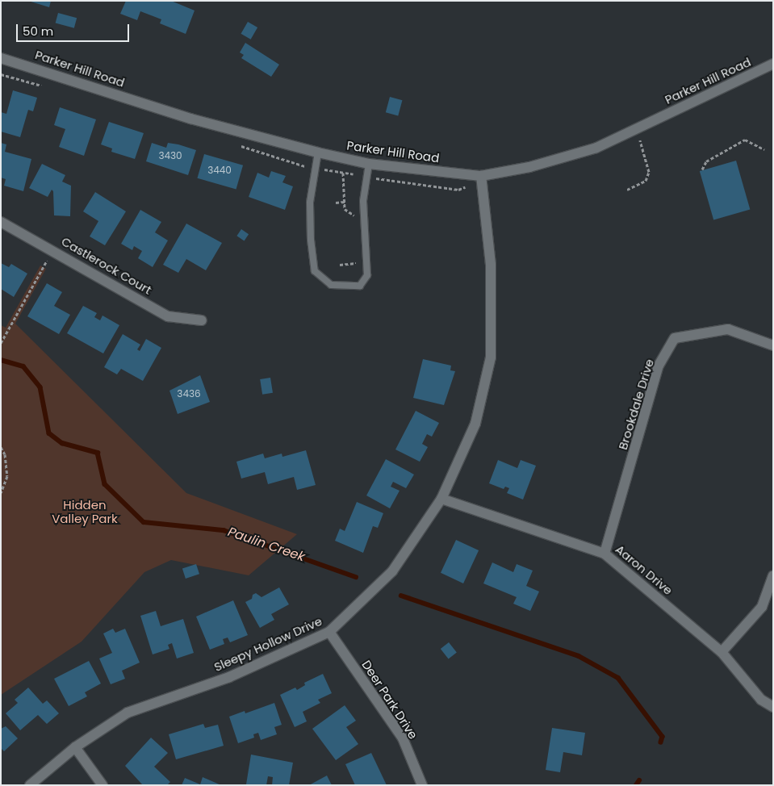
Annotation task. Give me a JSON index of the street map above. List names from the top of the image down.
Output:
{
  "streets": {
    "street": [
      "Parker Hill Road",
      "Castlerock Court",
      "Brookdale Drive",
      "Aaron Drive",
      "Sleepy Hollow Drive",
      "Deer Park Drive"
    ]
  },
  "crossings": [
    ["Parker Hill Road", "Sleepy Hollow Drive"],
    ["Brookdale Drive", "Aaron Drive"],
    ["Aaron Drive", "Sleepy Hollow Drive"],
    ["Sleepy Hollow Drive", "Deer Park Drive"]
  ],
  "water": ["Paulin Creek"],
  "parks": ["Hidden Valley Park"],
  "house_numbers": ["3430", "3440", "3436"],
  "scale_bar": "50 m"
}
